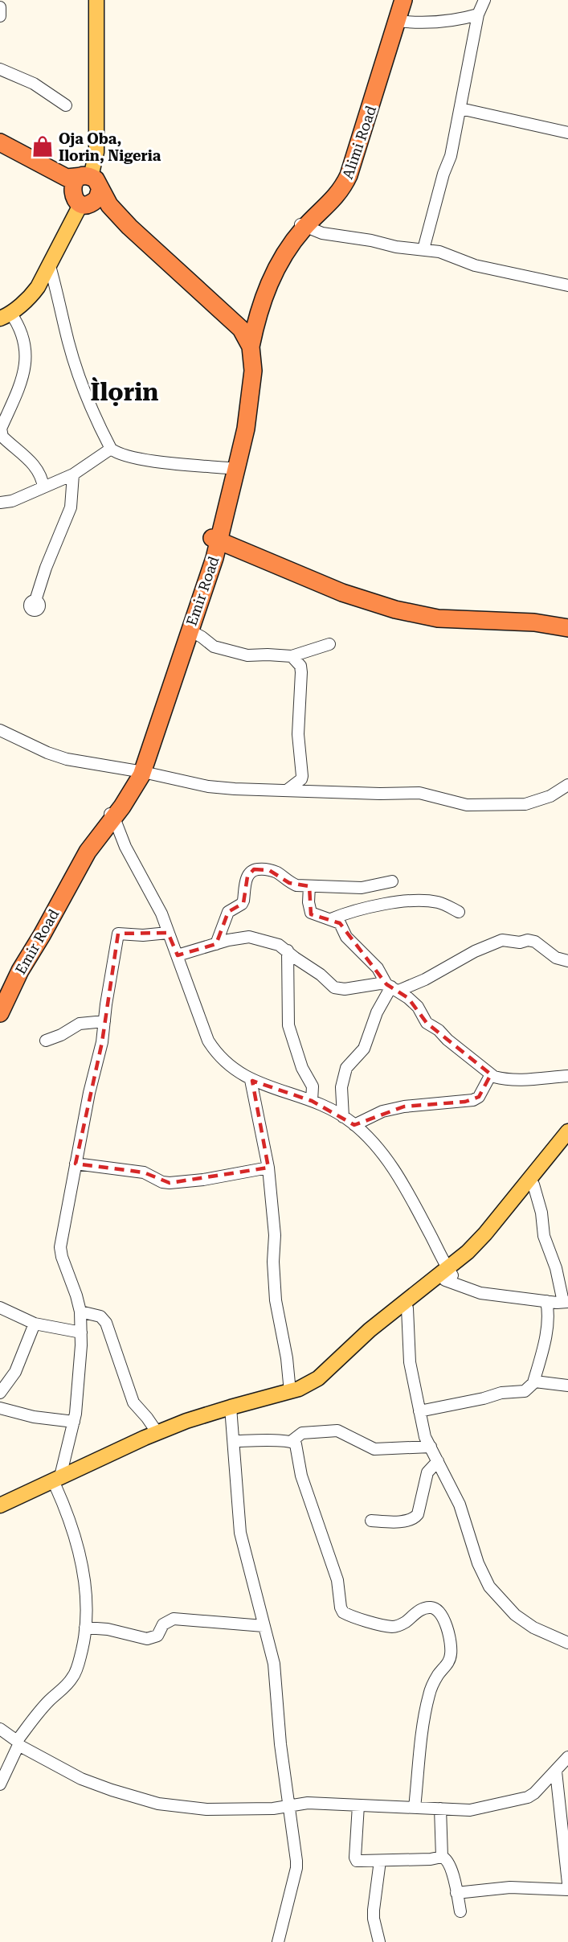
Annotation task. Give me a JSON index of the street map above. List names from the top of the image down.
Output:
{
  "streets": {
    "highway": ["Alimi Road", "Emir Road"]
  },
  "crossings": [
    ["Alimi Road", "Emir Road"]
  ],
  "districts": ["Ìlọrin"],
  "places": {
    "shop": ["Oja Oba, Ilorin, Nigeria"]
  }
}
